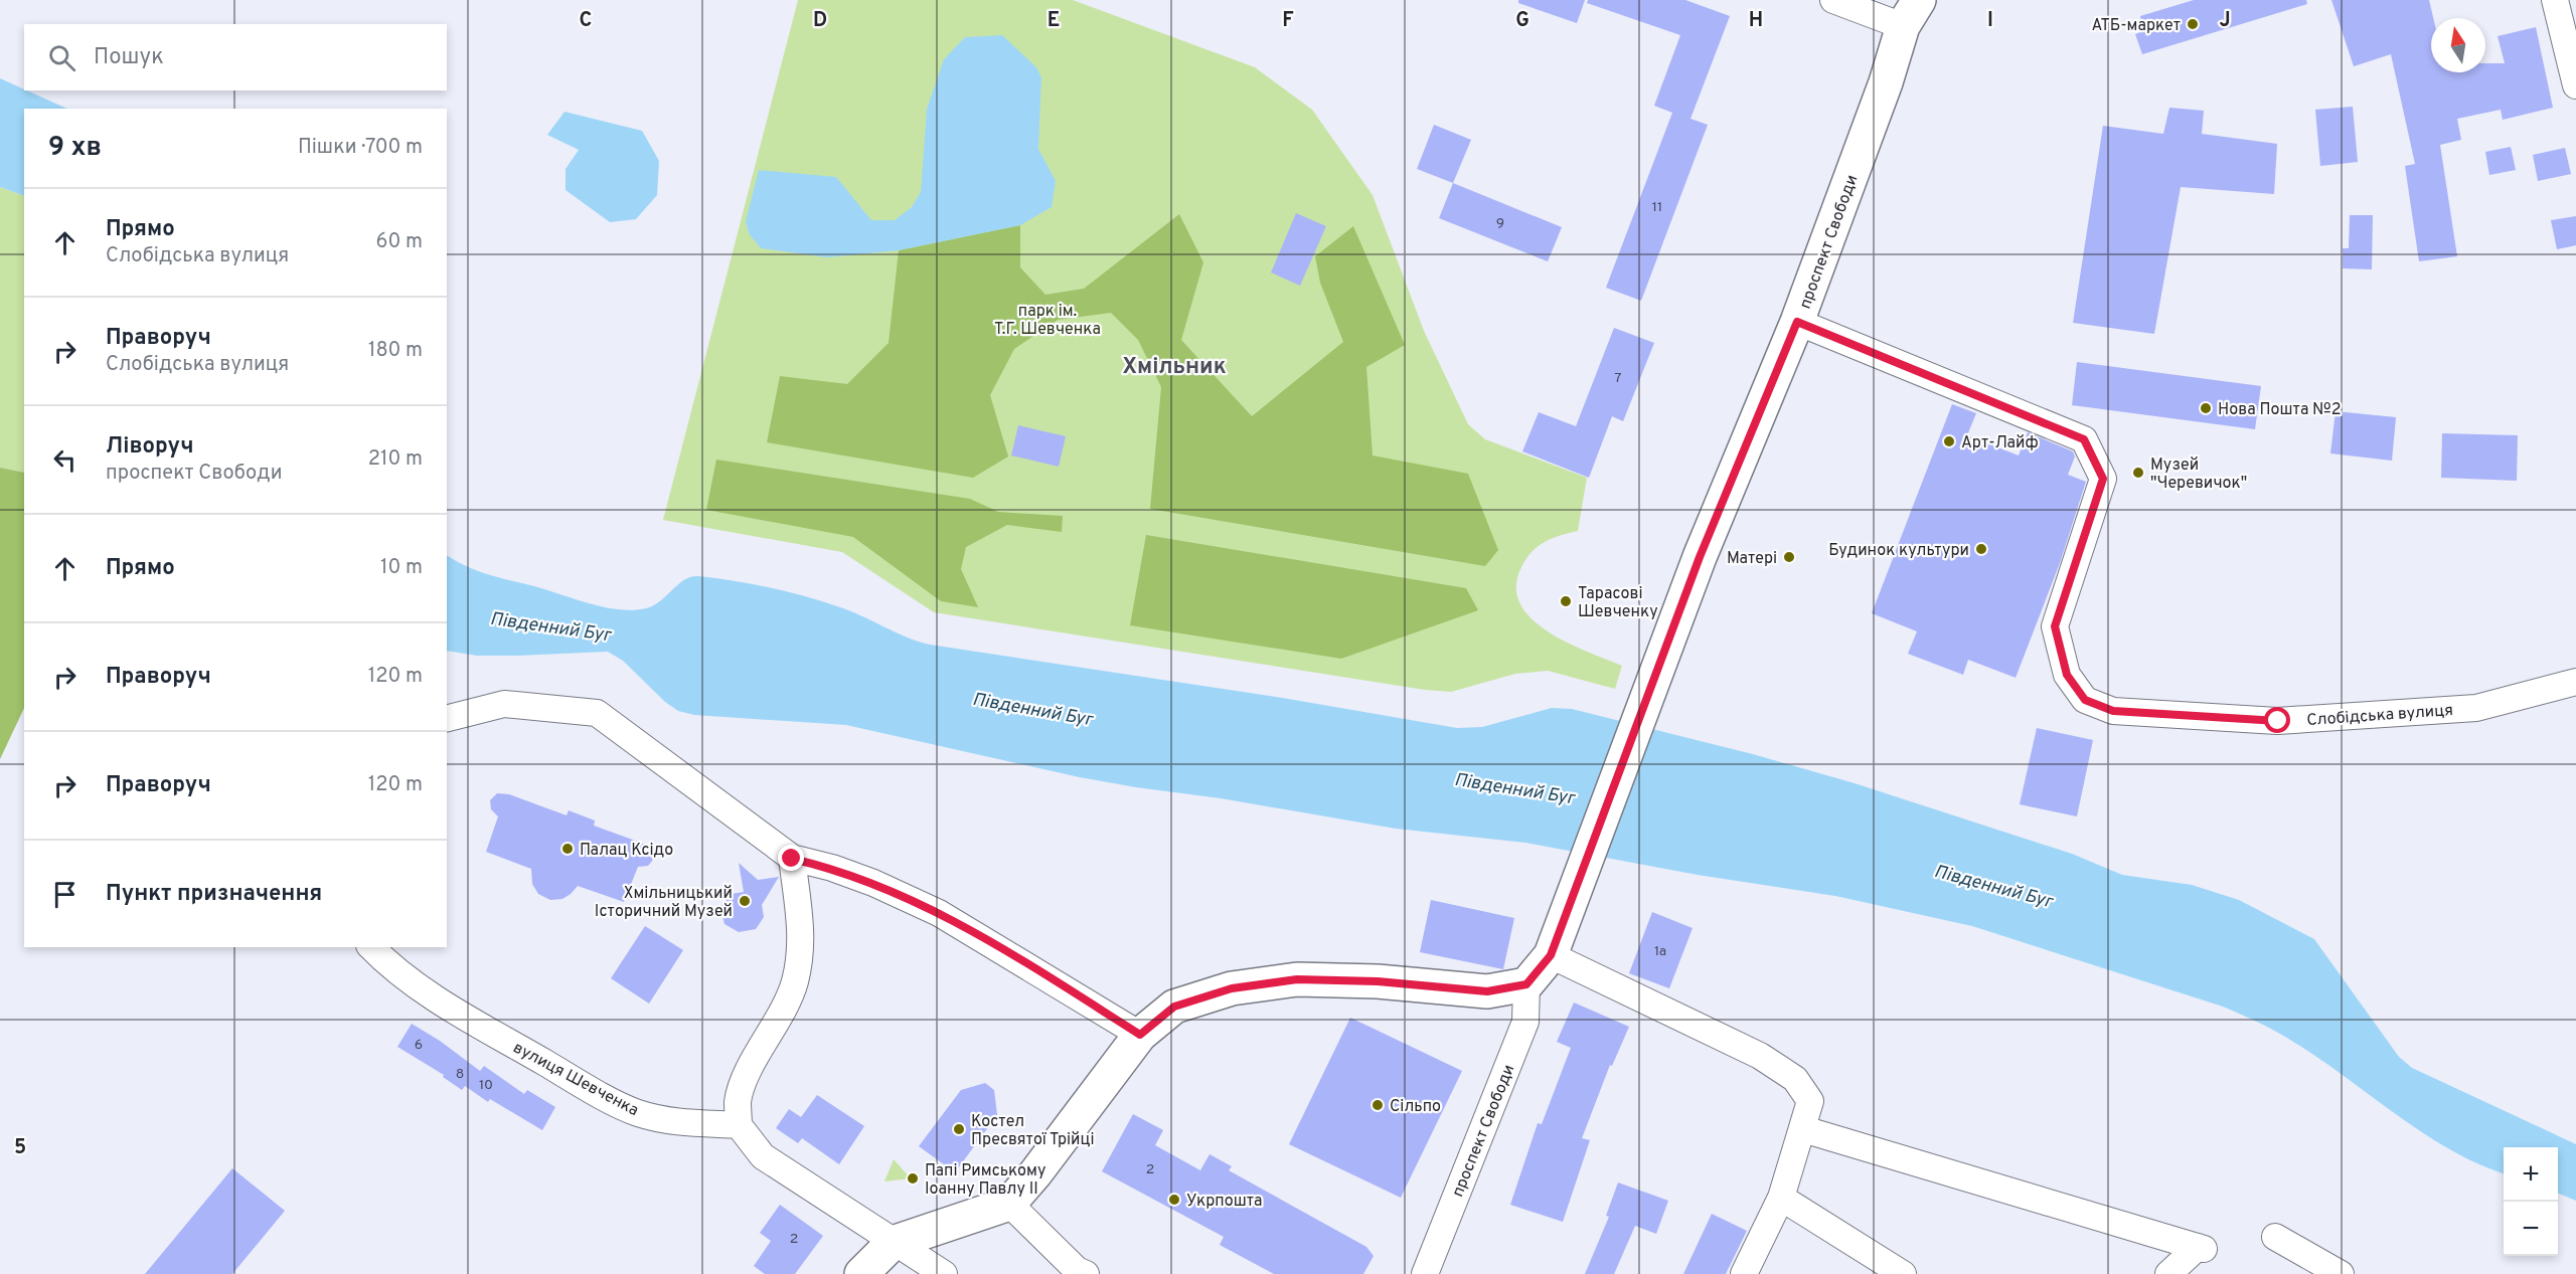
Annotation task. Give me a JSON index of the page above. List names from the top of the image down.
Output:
{
  "streets": {
    "main road": ["проспект Свободи"],
    "street": ["Слобідська вулиця", "вулиця Шевченка"]
  },
  "crossings": [
    ["проспект Свободи", "Слобідська вулиця"]
  ],
  "districts": ["Хмільник"],
  "water": ["Південний Буг"],
  "parks": ["парк ім. Т.Г. Шевченка"],
  "places": [
    "АТБ-маркет",
    "Нова Пошта №2",
    "Арт-Лайф",
    "Музей \"Черевичок\"",
    "Будинок культури",
    "Матері",
    "Тарасові Шевченку",
    "Палац Ксідо",
    "Хмільницький Історичний Музей",
    "Сільпо",
    "Костел Пресвятої Трійці",
    "Папі Римському Іоанну Павлу ІІ",
    "Укрпошта"
  ],
  "house_numbers": [
    "11",
    "9",
    "7",
    "1а",
    "6",
    "8",
    "10",
    "2",
    "2"
  ],
  "north": "top",
  "page": {
    "search": "Пошук",
    "heading": ["9 хв", "Пішки · 700 m"],
    "list": [
      ["Прямо", "Слобідська вулиця", "60 m"],
      ["Праворуч", "Слобідська вулиця", "180 m"],
      ["Ліворуч", "проспект Свободи", "210 m"],
      ["Прямо", "10 m"],
      ["Праворуч", "120 m"],
      ["Праворуч", "120 m"],
      "Пункт призначення"
    ],
    "map_buttons": ["+", "−"]
  },
  "grid": {
    "columns": [
      "C",
      "D",
      "E",
      "F",
      "G",
      "H",
      "I",
      "J"
    ],
    "rows": ["5"]
  }
}
